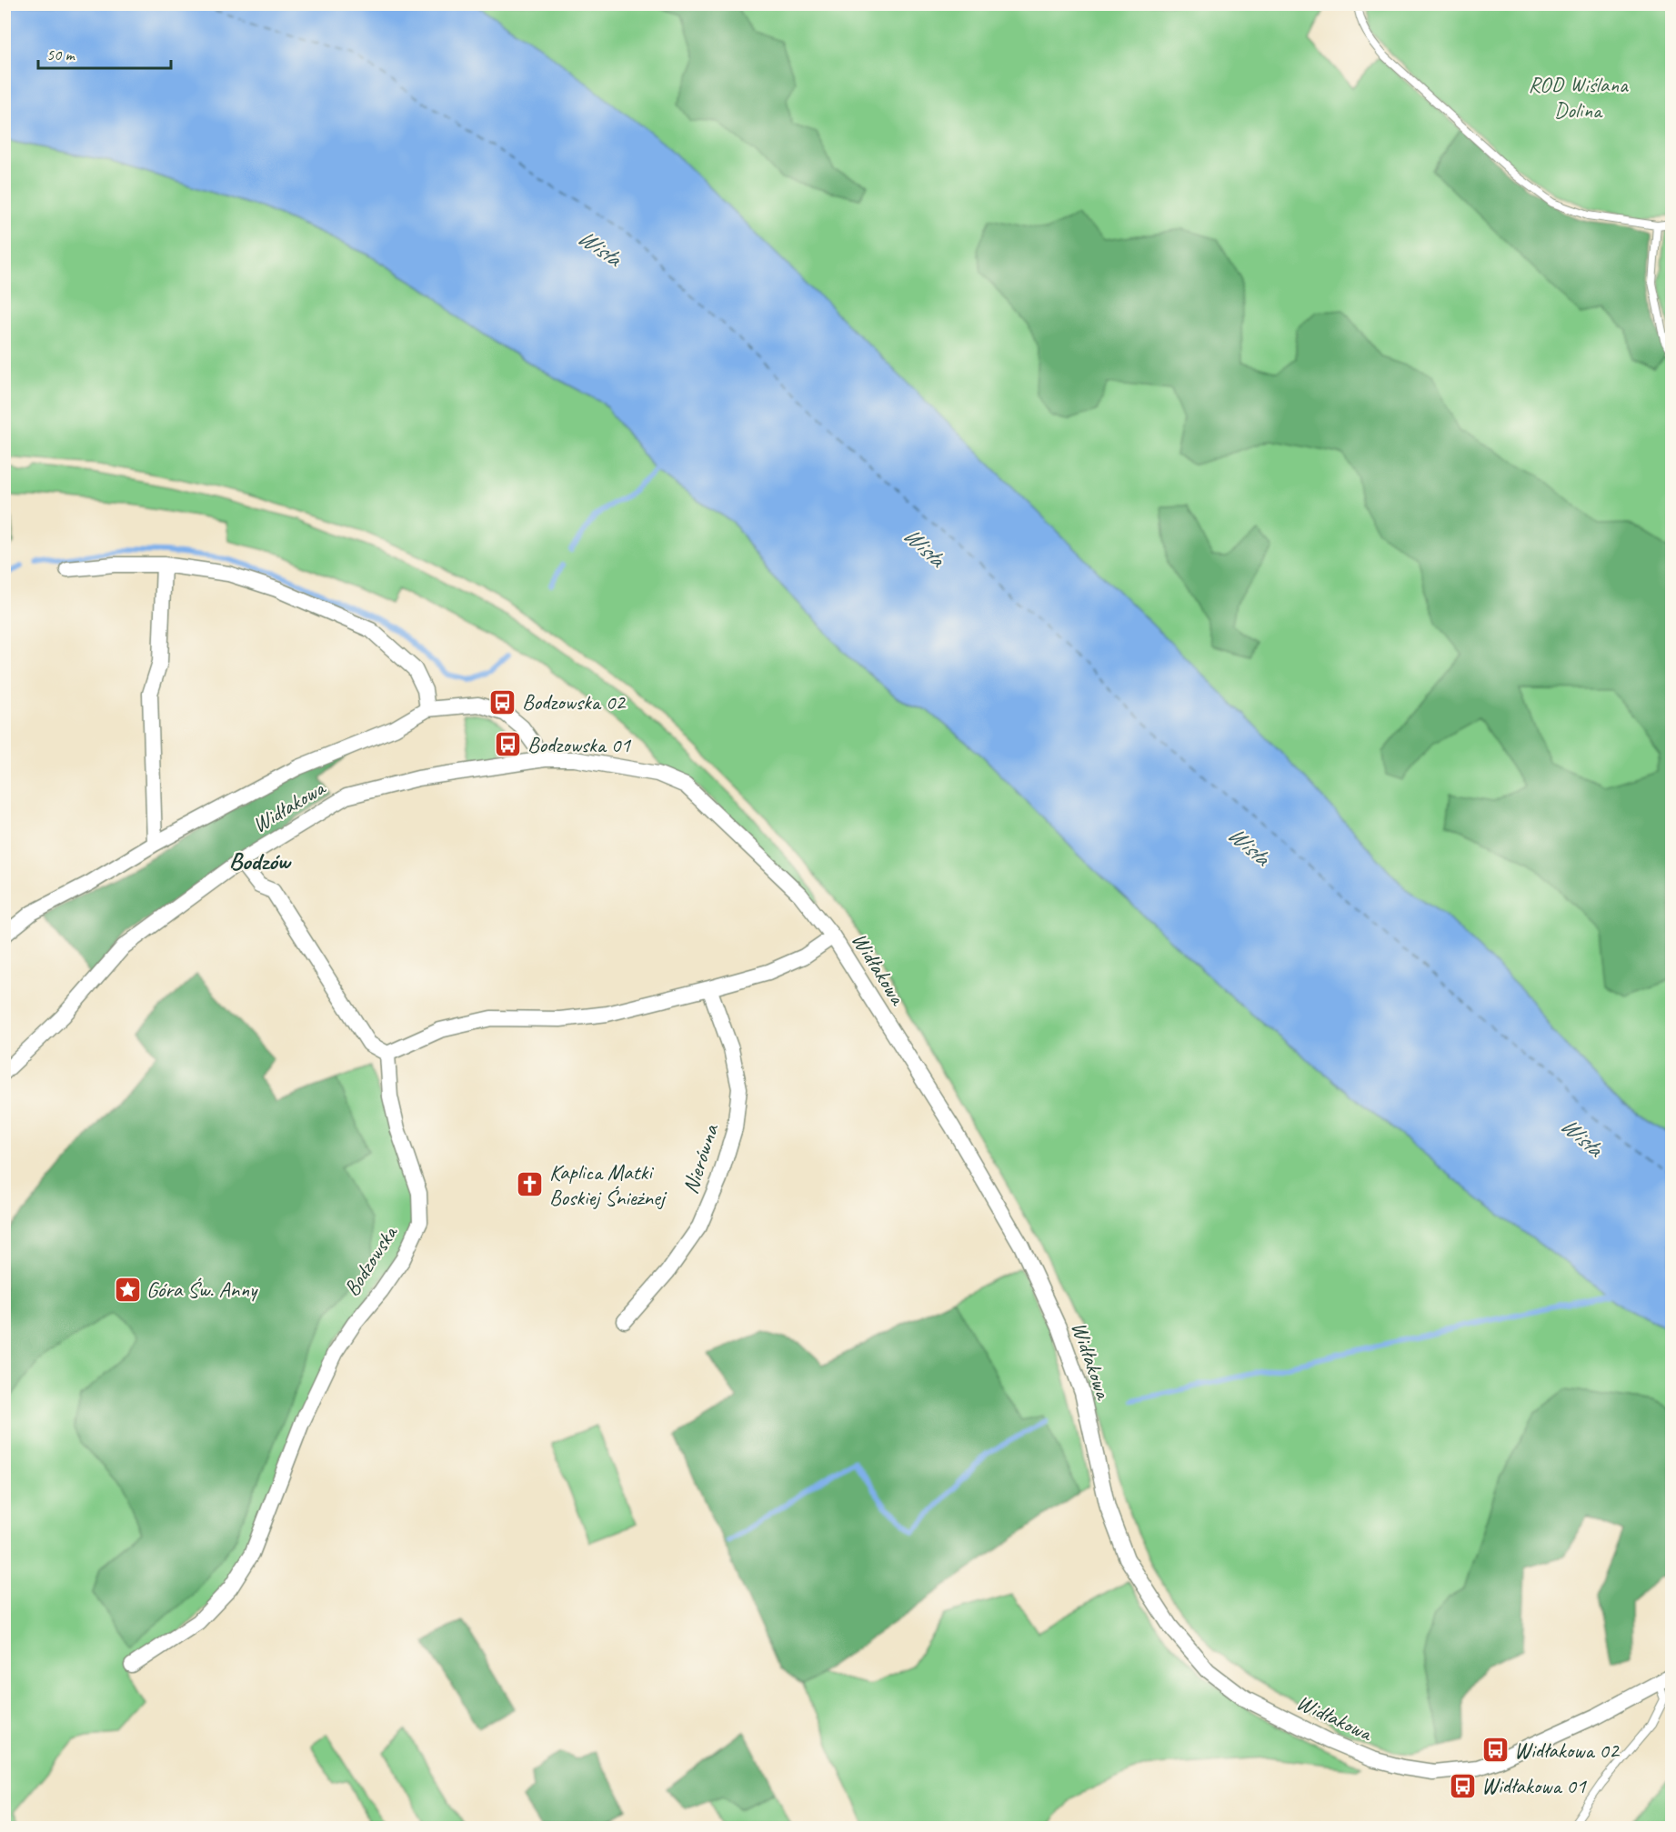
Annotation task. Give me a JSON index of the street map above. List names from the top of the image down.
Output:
{
  "streets": {
    "street": ["Widłakowa", "Nierówna", "Bodzowska"]
  },
  "districts": ["Bodzów"],
  "water": ["Wisła"],
  "parks": ["ROD Wiślana Dolina"],
  "places": {
    "bus stop": [
      "Bodzowska 02",
      "Bodzowska 01",
      "Widłakowa 02",
      "Widłakowa 01"
    ],
    "church": ["Kaplica Matki Boskiej Śnieżnej"],
    "place": ["Góra Św. Anny"]
  },
  "scale_bar": "50 m"
}
